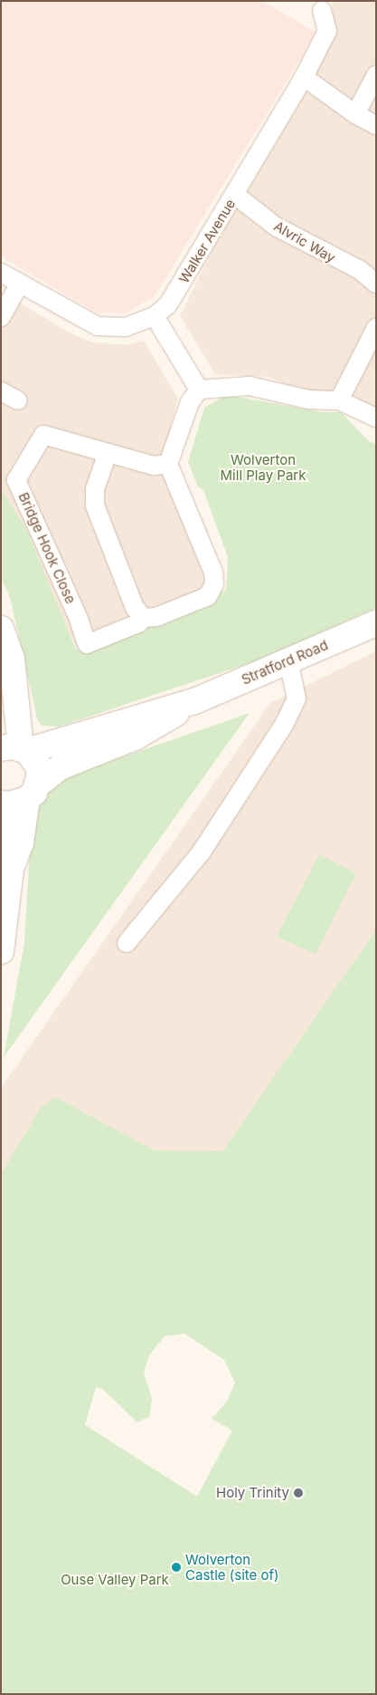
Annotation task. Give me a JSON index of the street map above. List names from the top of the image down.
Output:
{
  "streets": {
    "street": [
      "Walker Avenue",
      "Alvric Way",
      "Bridge Hook Close",
      "Stratford Road"
    ]
  },
  "crossings": [
    ["Walker Avenue", "Alvric Way"]
  ],
  "parks": ["Wolverton Mill Play Park", "Ouse Valley Park"],
  "places": ["Holy Trinity", "Wolverton Castle (site of)"]
}
